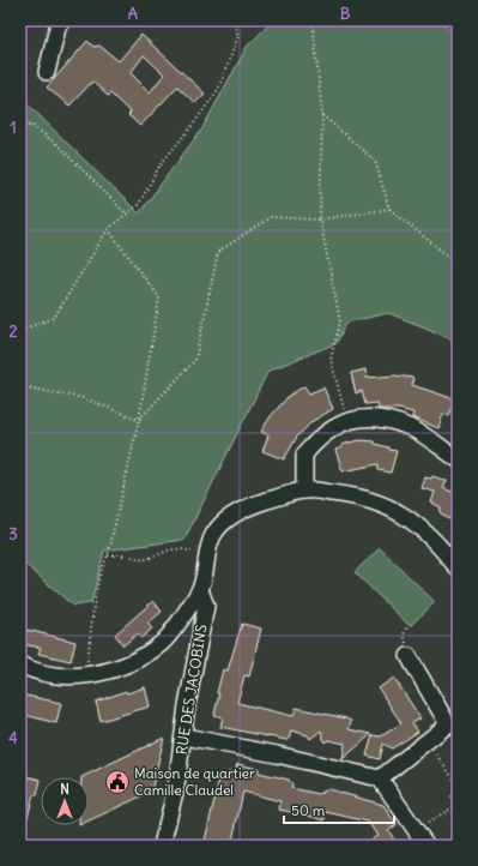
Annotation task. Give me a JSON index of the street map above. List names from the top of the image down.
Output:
{
  "streets": {
    "street": ["RUE DES JACOBINS"]
  },
  "places": {
    "public building": ["Maison de quartier Camille Claudel"]
  },
  "scale_bar": "50 m",
  "north": "top",
  "grid": {
    "columns": ["A", "B"],
    "rows": [
      "1",
      "2",
      "3",
      "4"
    ]
  }
}
